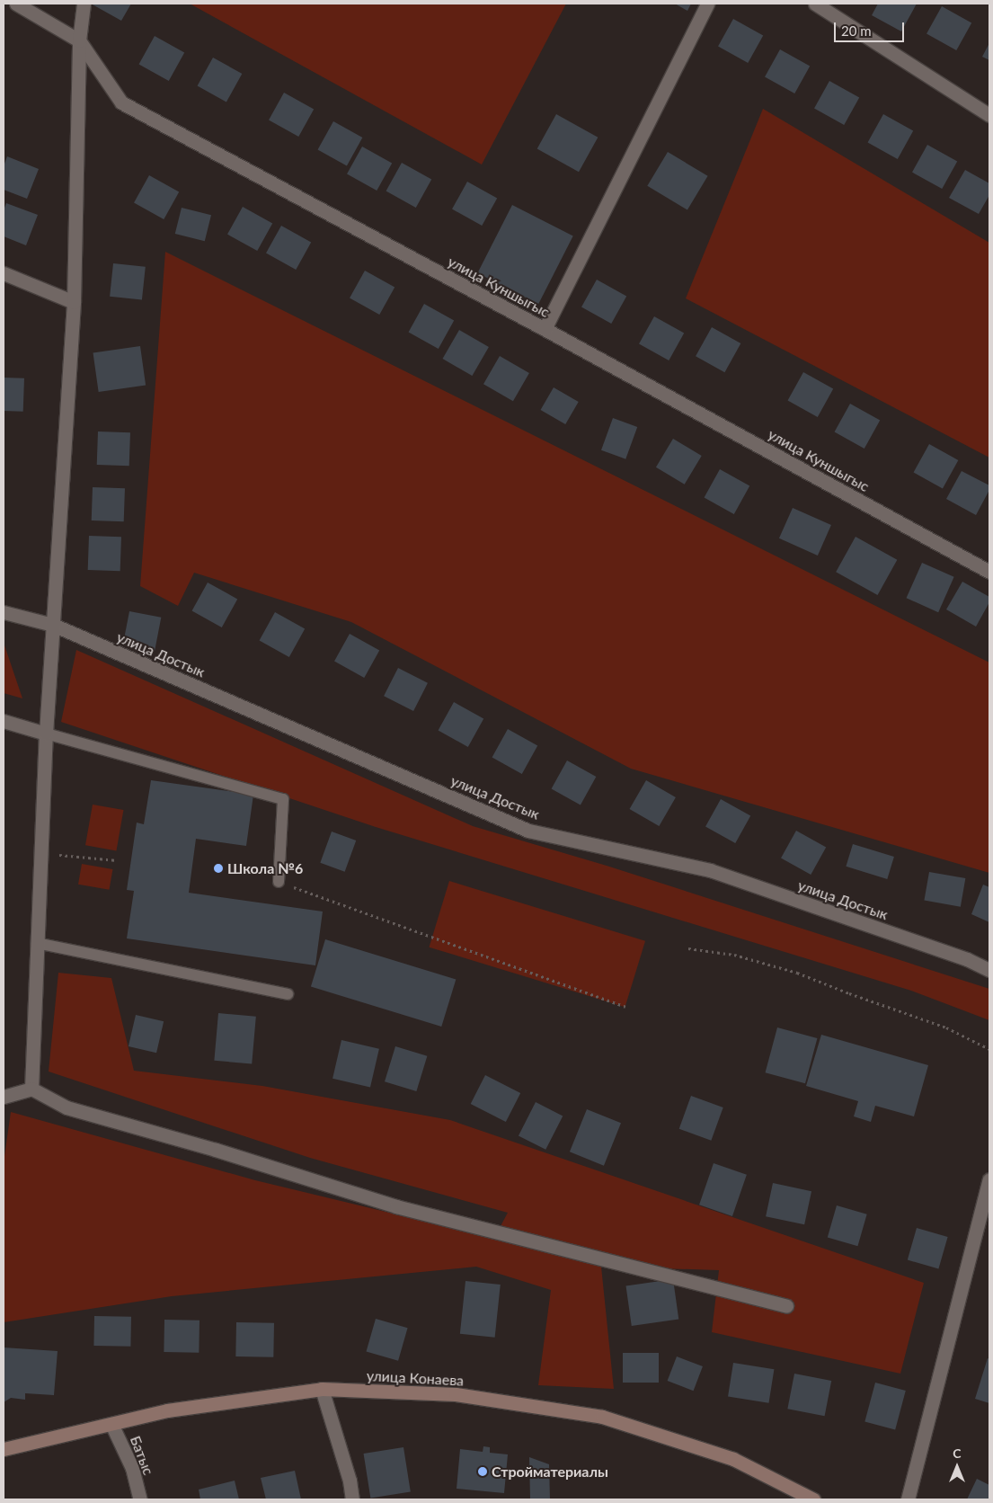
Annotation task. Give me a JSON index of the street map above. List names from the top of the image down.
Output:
{
  "streets": {
    "main road": ["улица Конаева"],
    "street": ["улица Куншыгыс", "улица Достык", "Батыс"]
  },
  "crossings": [
    ["улица Конаева", "Батыс"]
  ],
  "places": ["Школа №6", "Стройматериалы"],
  "scale_bar": "20 m",
  "north": "top"
}
